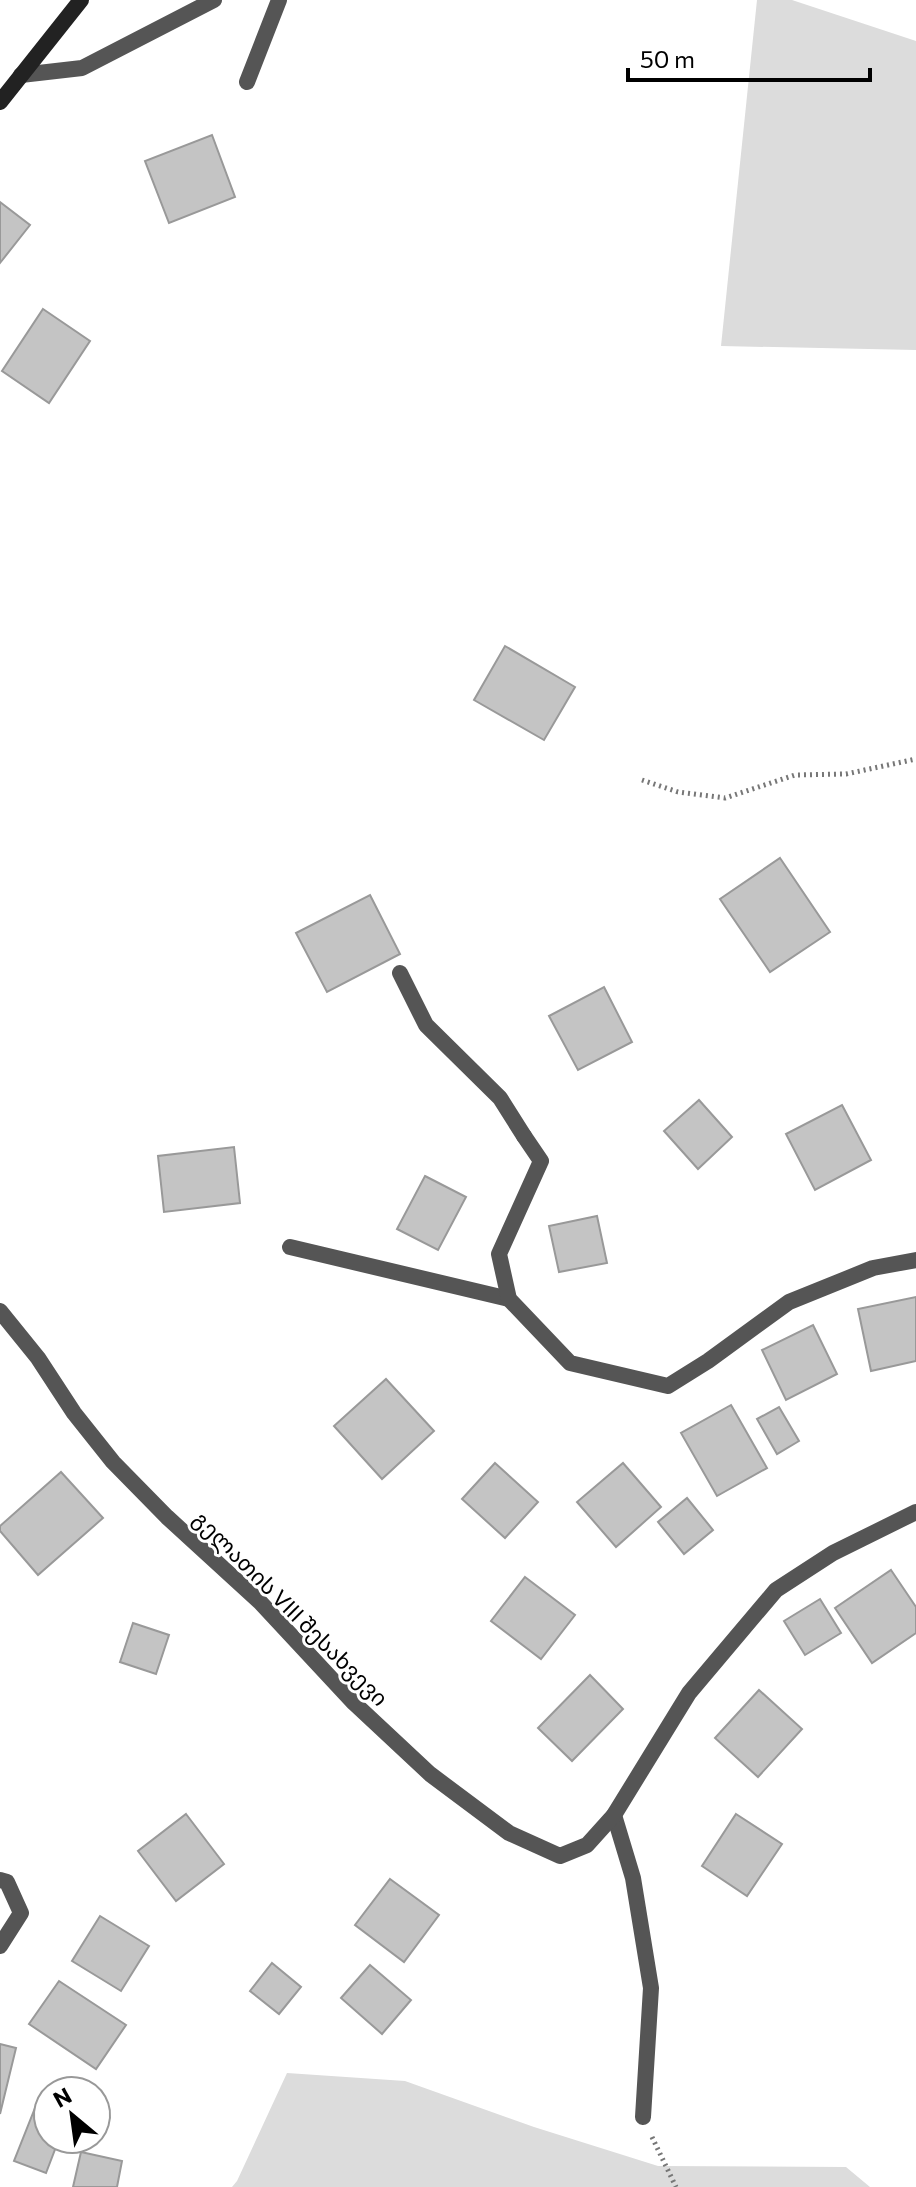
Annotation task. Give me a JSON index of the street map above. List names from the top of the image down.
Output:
{
  "streets": {
    "street": ["გელათის VIII შესახვევი"]
  },
  "scale_bar": "50 m",
  "north": "top left"
}
